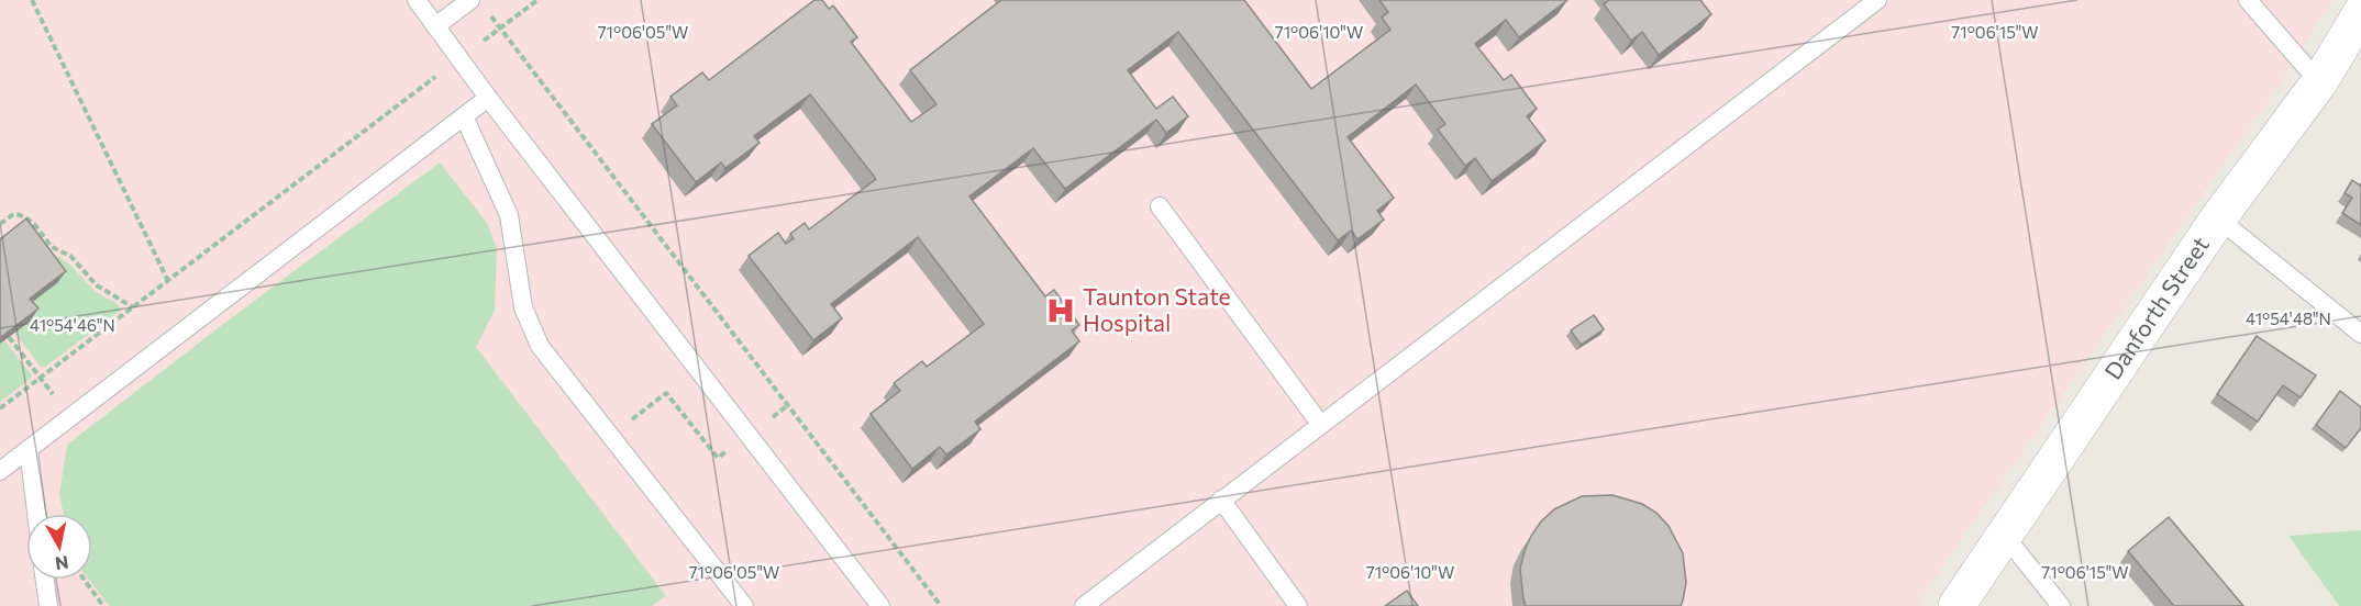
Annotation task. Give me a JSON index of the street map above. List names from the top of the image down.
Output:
{
  "streets": {
    "street": ["Danforth Street"]
  },
  "places": {
    "hospital": ["Taunton State Hospital"]
  },
  "north": "bottom",
  "coordinates": [
    "71°06'05\"W",
    "71°06'10\"W",
    "71°06'15\"W",
    "41°54'48\"N",
    "41°54'46\"N"
  ]
}
